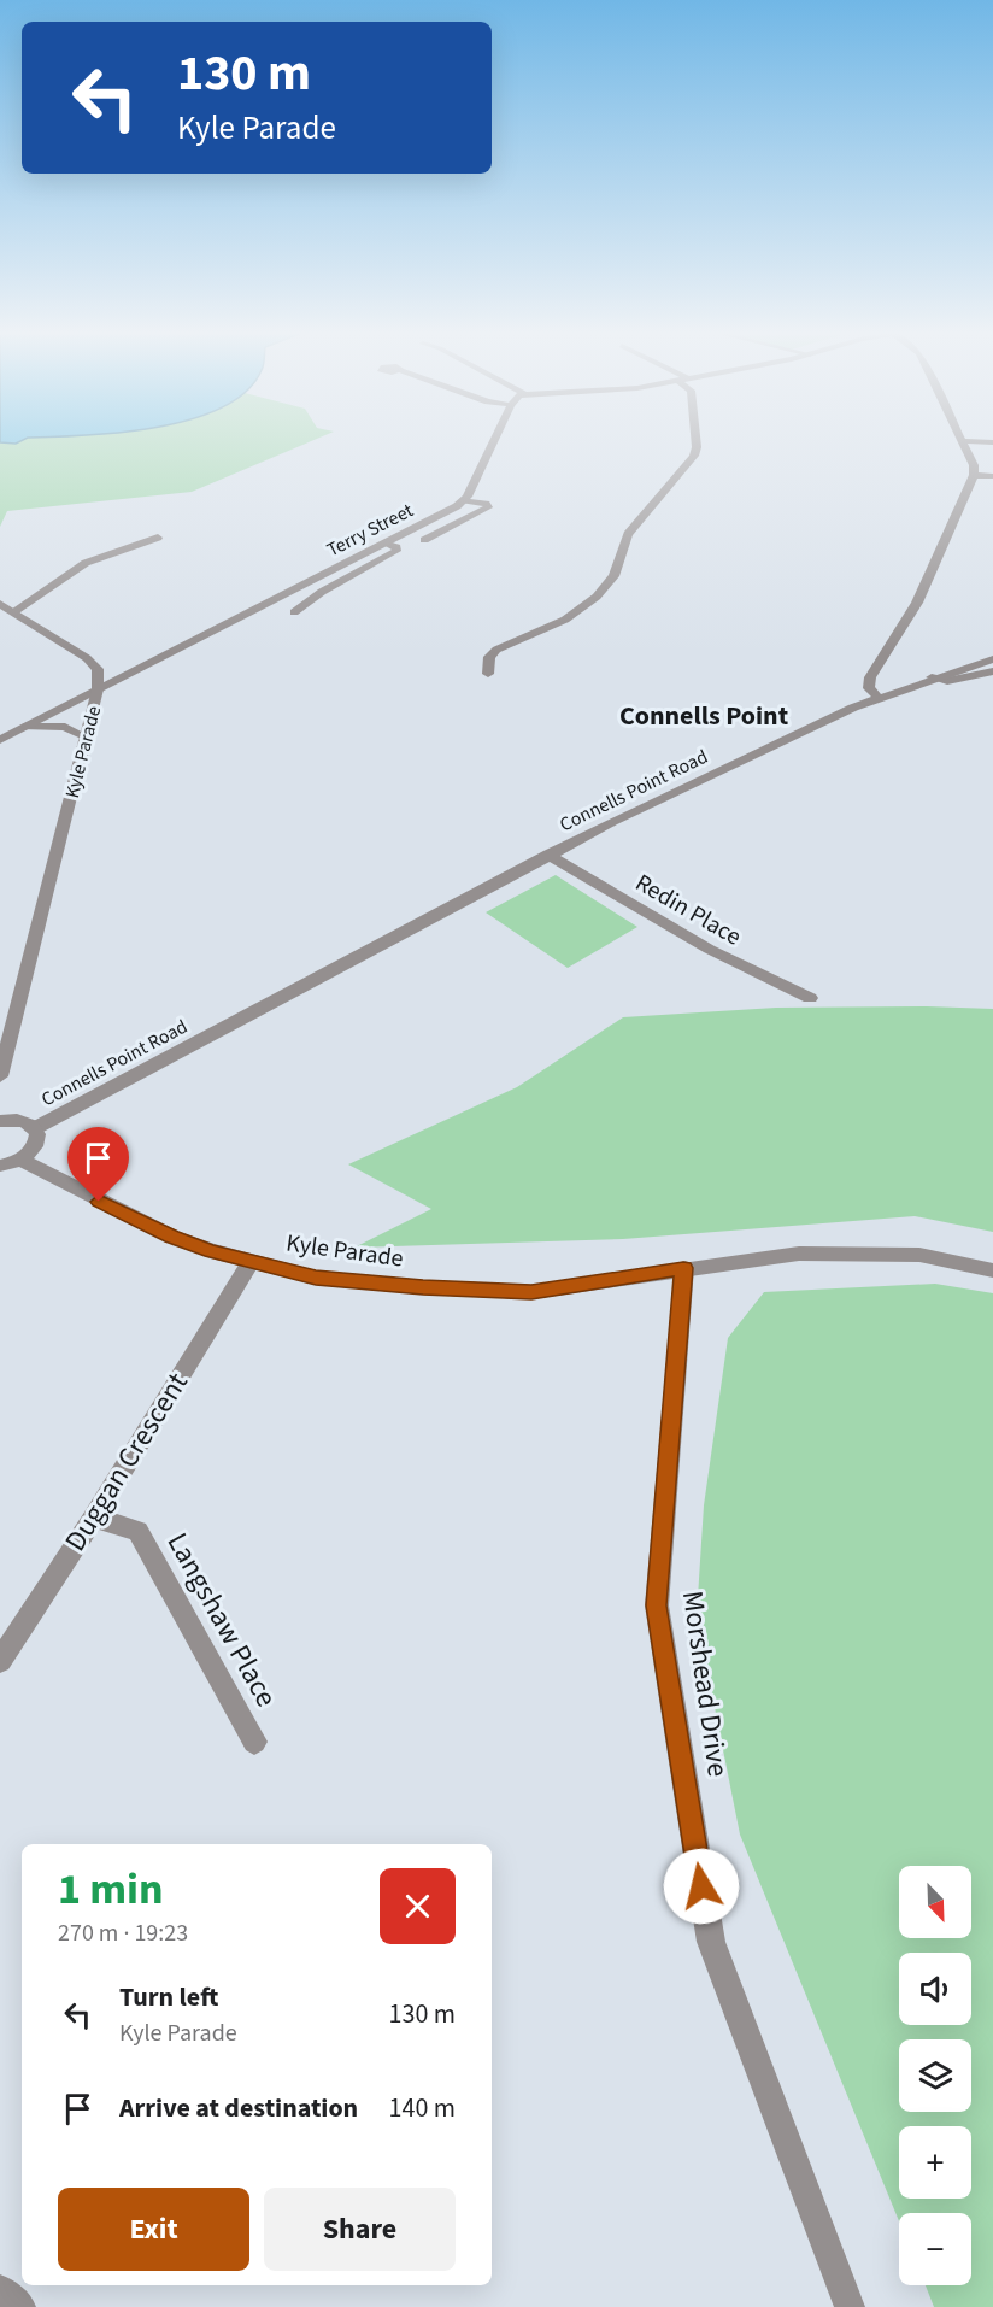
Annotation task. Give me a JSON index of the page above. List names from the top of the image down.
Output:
{
  "streets": {
    "street": [
      "Terry Street",
      "Kyle Parade",
      "Connells Point Road",
      "Redin Place",
      "Duggan Crescent",
      "Langshaw Place",
      "Morshead Drive"
    ]
  },
  "crossings": [
    ["Terry Street", "Kyle Parade"],
    ["Kyle Parade", "Duggan Crescent"],
    ["Kyle Parade", "Morshead Drive"],
    ["Connells Point Road", "Redin Place"],
    ["Duggan Crescent", "Langshaw Place"]
  ],
  "districts": ["Connells Point"],
  "north": "bottom right",
  "page": {
    "turn": ["130 m", "Kyle Parade"],
    "heading": ["1 min", "270 m · 19:23"],
    "map_buttons": ["+", "−"],
    "list": [
      {
        "name": "Turn left",
        "note": "Kyle Parade",
        "value": "130 m"
      },
      {
        "name": "Arrive at destination",
        "value": "140 m"
      }
    ],
    "buttons": ["Exit", "Share"]
  }
}
